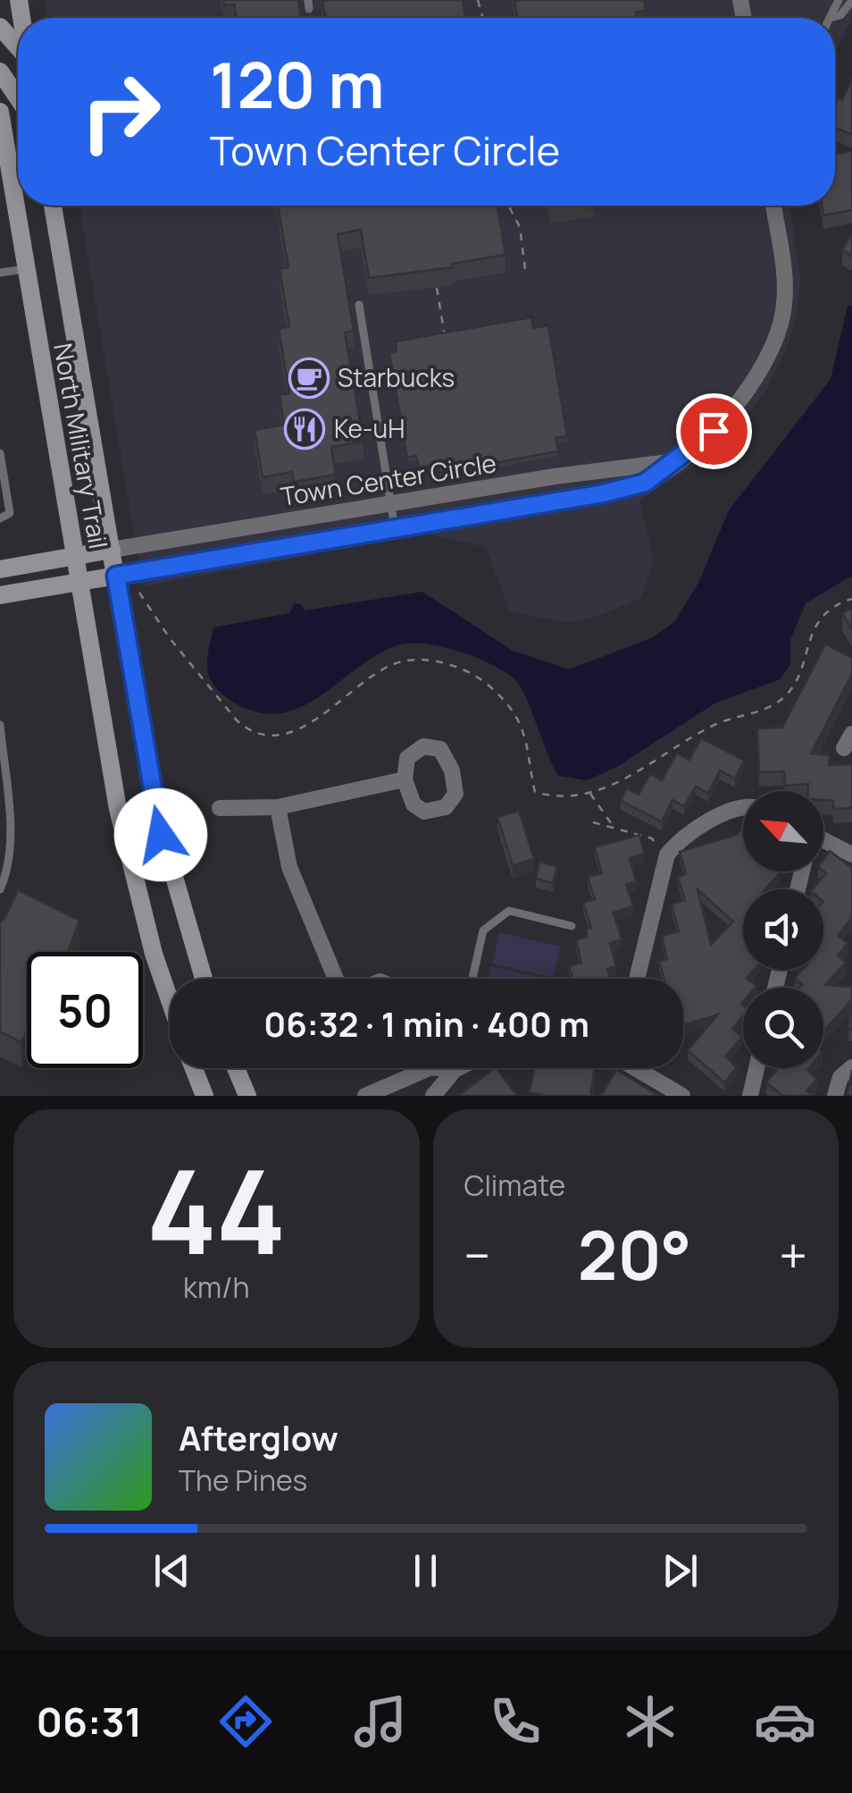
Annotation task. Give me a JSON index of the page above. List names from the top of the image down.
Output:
{
  "streets": {
    "main road": ["North Military Trail"],
    "street": ["Town Center Circle"]
  },
  "crossings": [
    ["North Military Trail", "Town Center Circle"]
  ],
  "places": {
    "cafe": ["Starbucks"],
    "restaurant": ["Ke-uH"]
  },
  "north": "top left",
  "page": {
    "turn": ["120 m", "Town Center Circle"],
    "limit": "50",
    "trip": "06:32 · 1 min · 400 m",
    "tile": [
      ["44", "km/h"],
      "Climate"
    ],
    "heat": ["−", "20°", "+"],
    "song": ["Afterglow", "The Pines"],
    "tabs": "06:31"
  }
}
